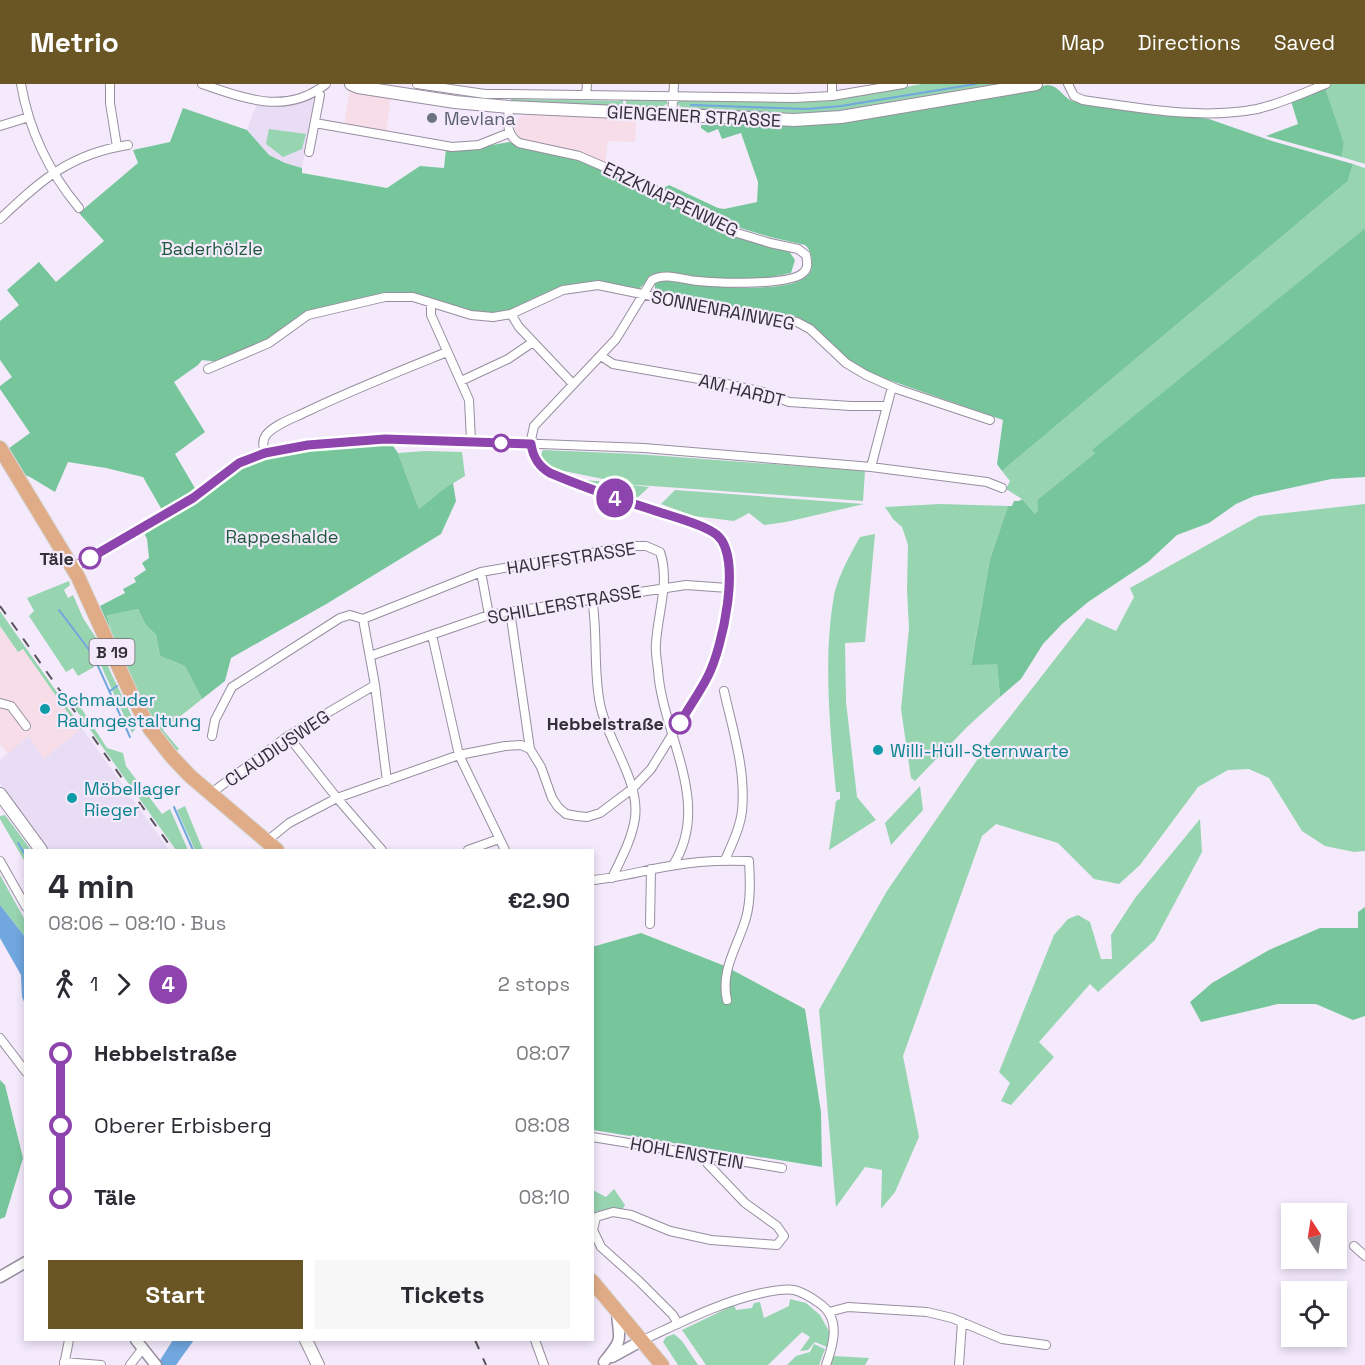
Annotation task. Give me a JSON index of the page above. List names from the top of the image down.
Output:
{
  "streets": {
    "main road": ["GIENGENER STRASSE", "B 19"],
    "street": [
      "ERZKNAPPENWEG",
      "SONNENRAINWEG",
      "AM HARDT",
      "HAUFFSTRASSE",
      "SCHILLERSTRASSE",
      "CLAUDIUSWEG",
      "HOHLENSTEIN"
    ]
  },
  "crossings": [
    ["ERZKNAPPENWEG", "SONNENRAINWEG"],
    ["ERZKNAPPENWEG", "AM HARDT"],
    ["HAUFFSTRASSE", "SCHILLERSTRASSE"],
    ["B 19", "CLAUDIUSWEG"]
  ],
  "parks": ["Baderhölzle", "Rappeshalde"],
  "places": [
    "Mevlana",
    "Täle",
    "Schmauder Raumgestaltung",
    "Hebbelstraße",
    "Willi-Hüll-Sternwarte",
    "Möbellager Rieger"
  ],
  "lines": ["bus line 4"],
  "north": "top",
  "page": {
    "header": "Metrio",
    "nav": ["Map", "Directions", "Saved"],
    "on_map": "4",
    "heading": ["4 min", "08:06 – 08:10 · Bus", "€2.90"],
    "legs": ["1", "4", "2 stops"],
    "list": [
      {
        "name": "Hebbelstraße",
        "value": "08:07"
      },
      {
        "name": "Oberer Erbisberg",
        "value": "08:08"
      },
      {
        "name": "Täle",
        "value": "08:10"
      }
    ],
    "buttons": ["Start", "Tickets"]
  }
}
